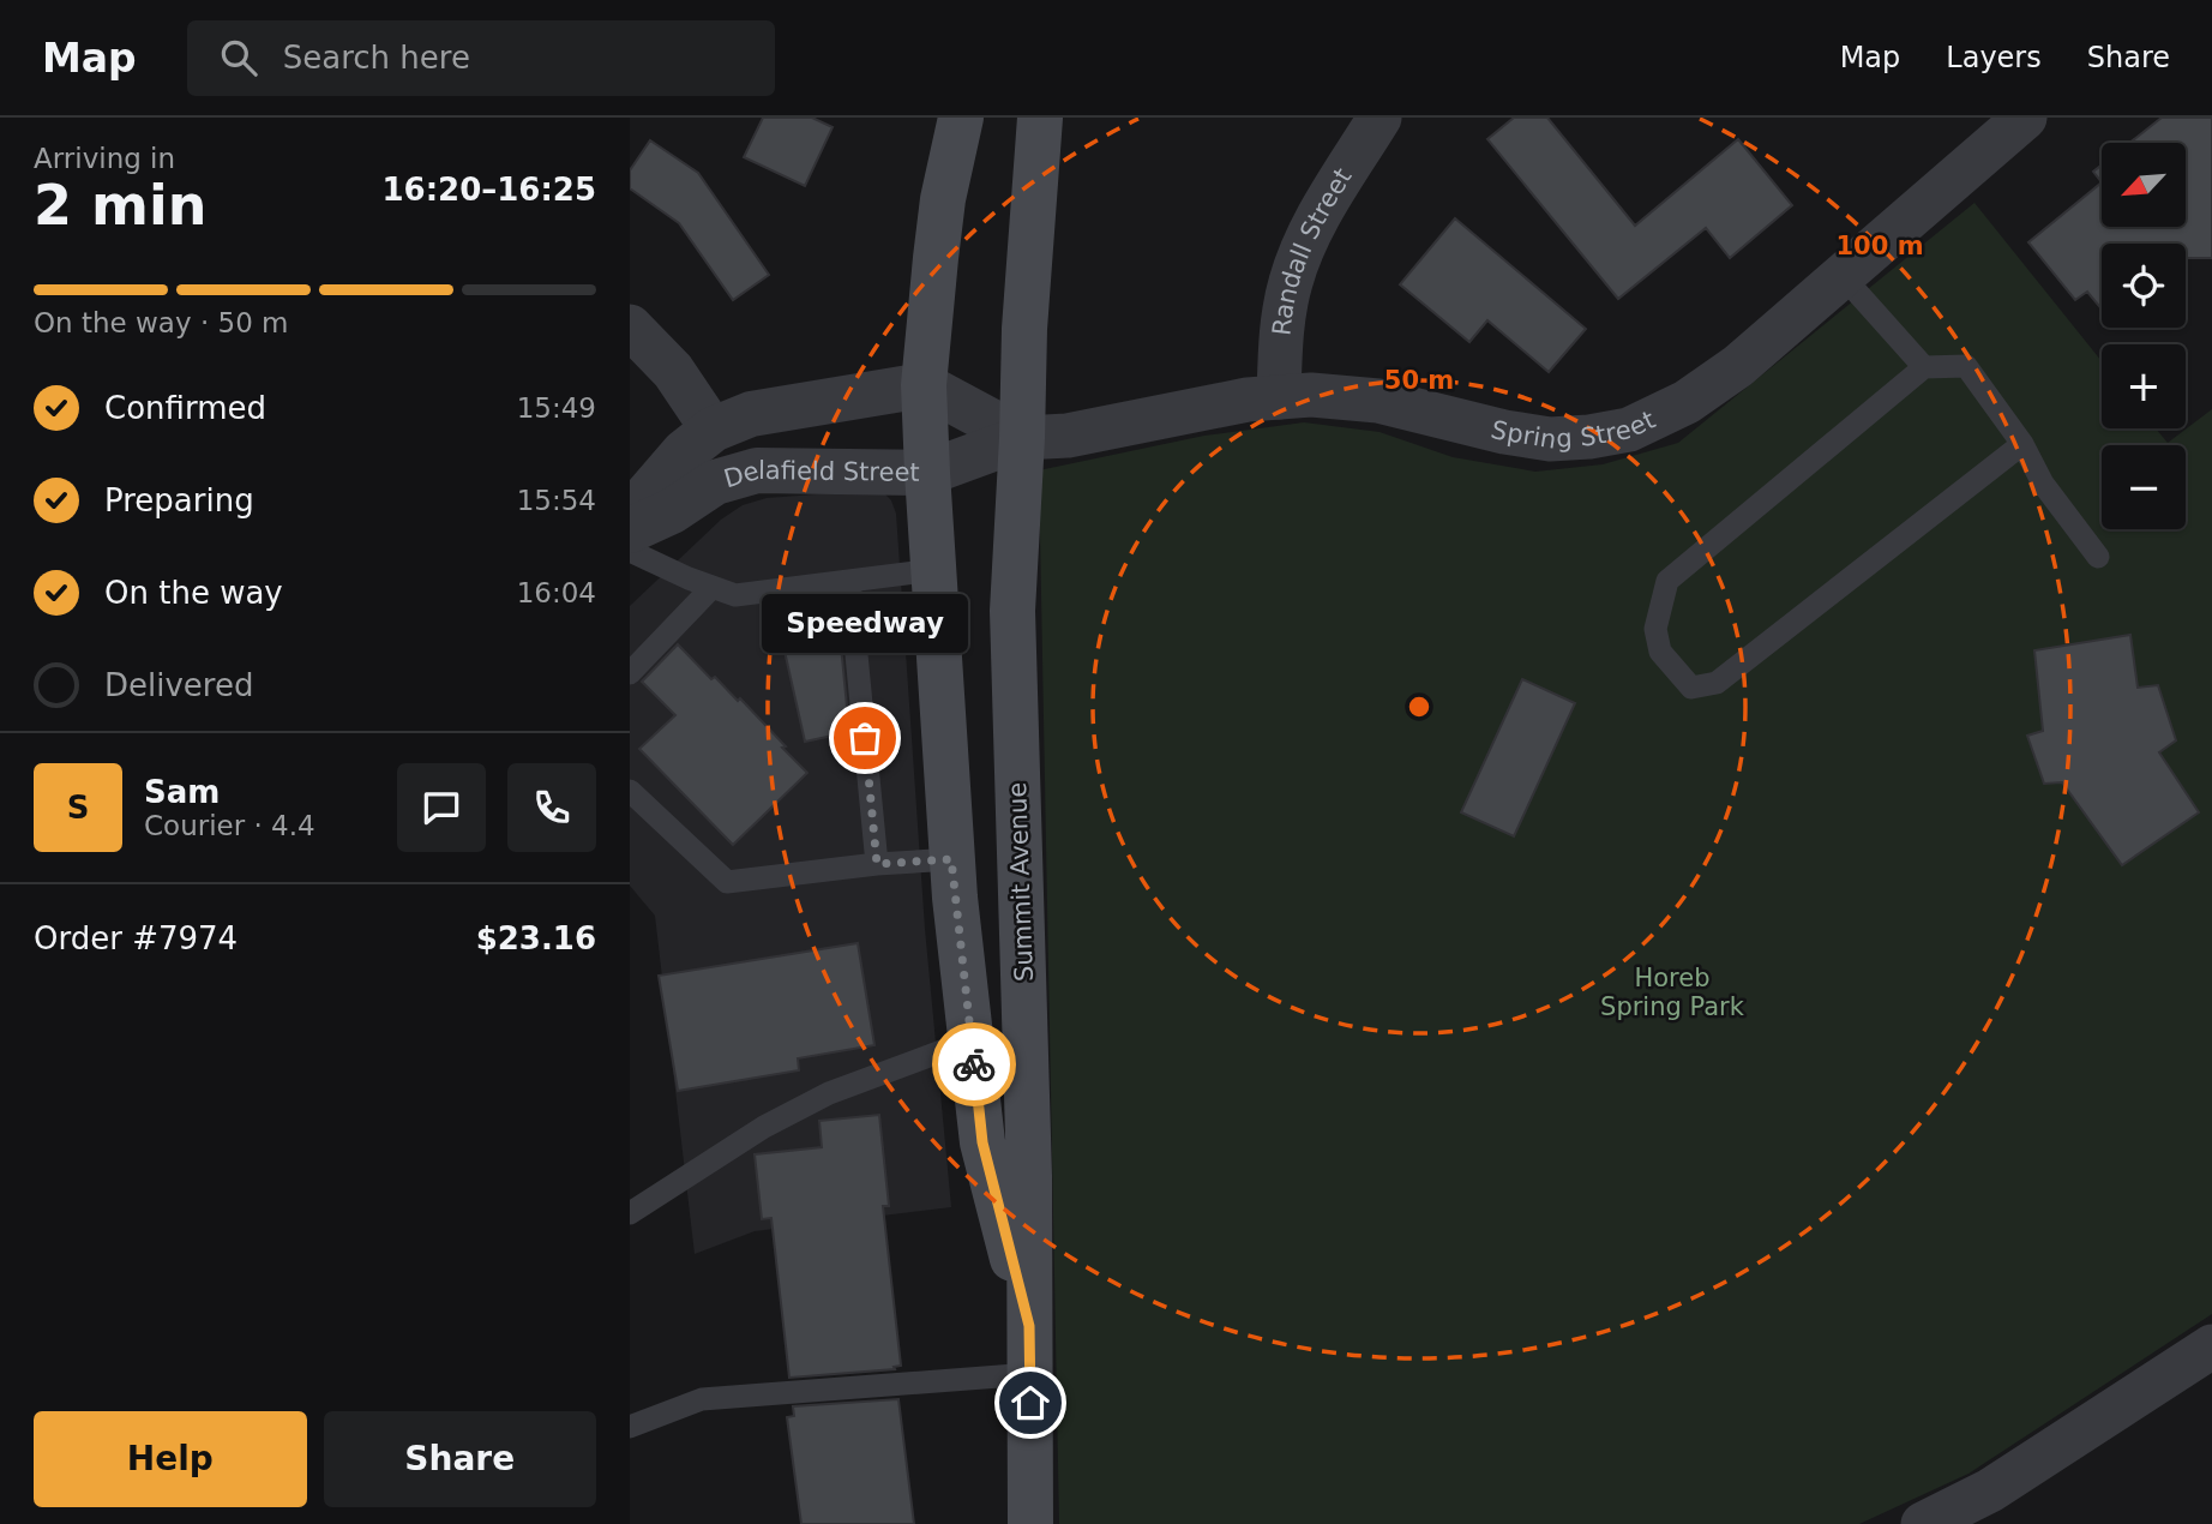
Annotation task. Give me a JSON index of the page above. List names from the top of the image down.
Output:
{
  "streets": {
    "main road": ["Summit Avenue"],
    "street": ["Randall Street", "Spring Street", "Delafield Street"]
  },
  "crossings": [
    ["Randall Street", "Spring Street"],
    ["Spring Street", "Delafield Street"],
    ["Spring Street", "Summit Avenue"],
    ["Delafield Street", "Summit Avenue"]
  ],
  "parks": ["Horeb Spring Park"],
  "places": ["Speedway"],
  "north": "bottom left",
  "page": {
    "header": "Map",
    "search": "Search here",
    "nav": ["Map", "Layers", "Share"],
    "heading": ["2 min", "Arriving in", "16:20–16:25"],
    "panel": [
      "Sam",
      "Courier · 4.4",
      "Order #7974",
      "$23.16"
    ],
    "map_buttons": ["+", "−"],
    "bar": "On the way · 50 m",
    "list": [
      ["Confirmed", "15:49"],
      ["Preparing", "15:54"],
      ["On the way", "16:04"],
      "Delivered"
    ],
    "bubble": "Speedway",
    "round": "S",
    "buttons": ["Help", "Share"]
  },
  "rings": ["100 m", "50 m"]
}
